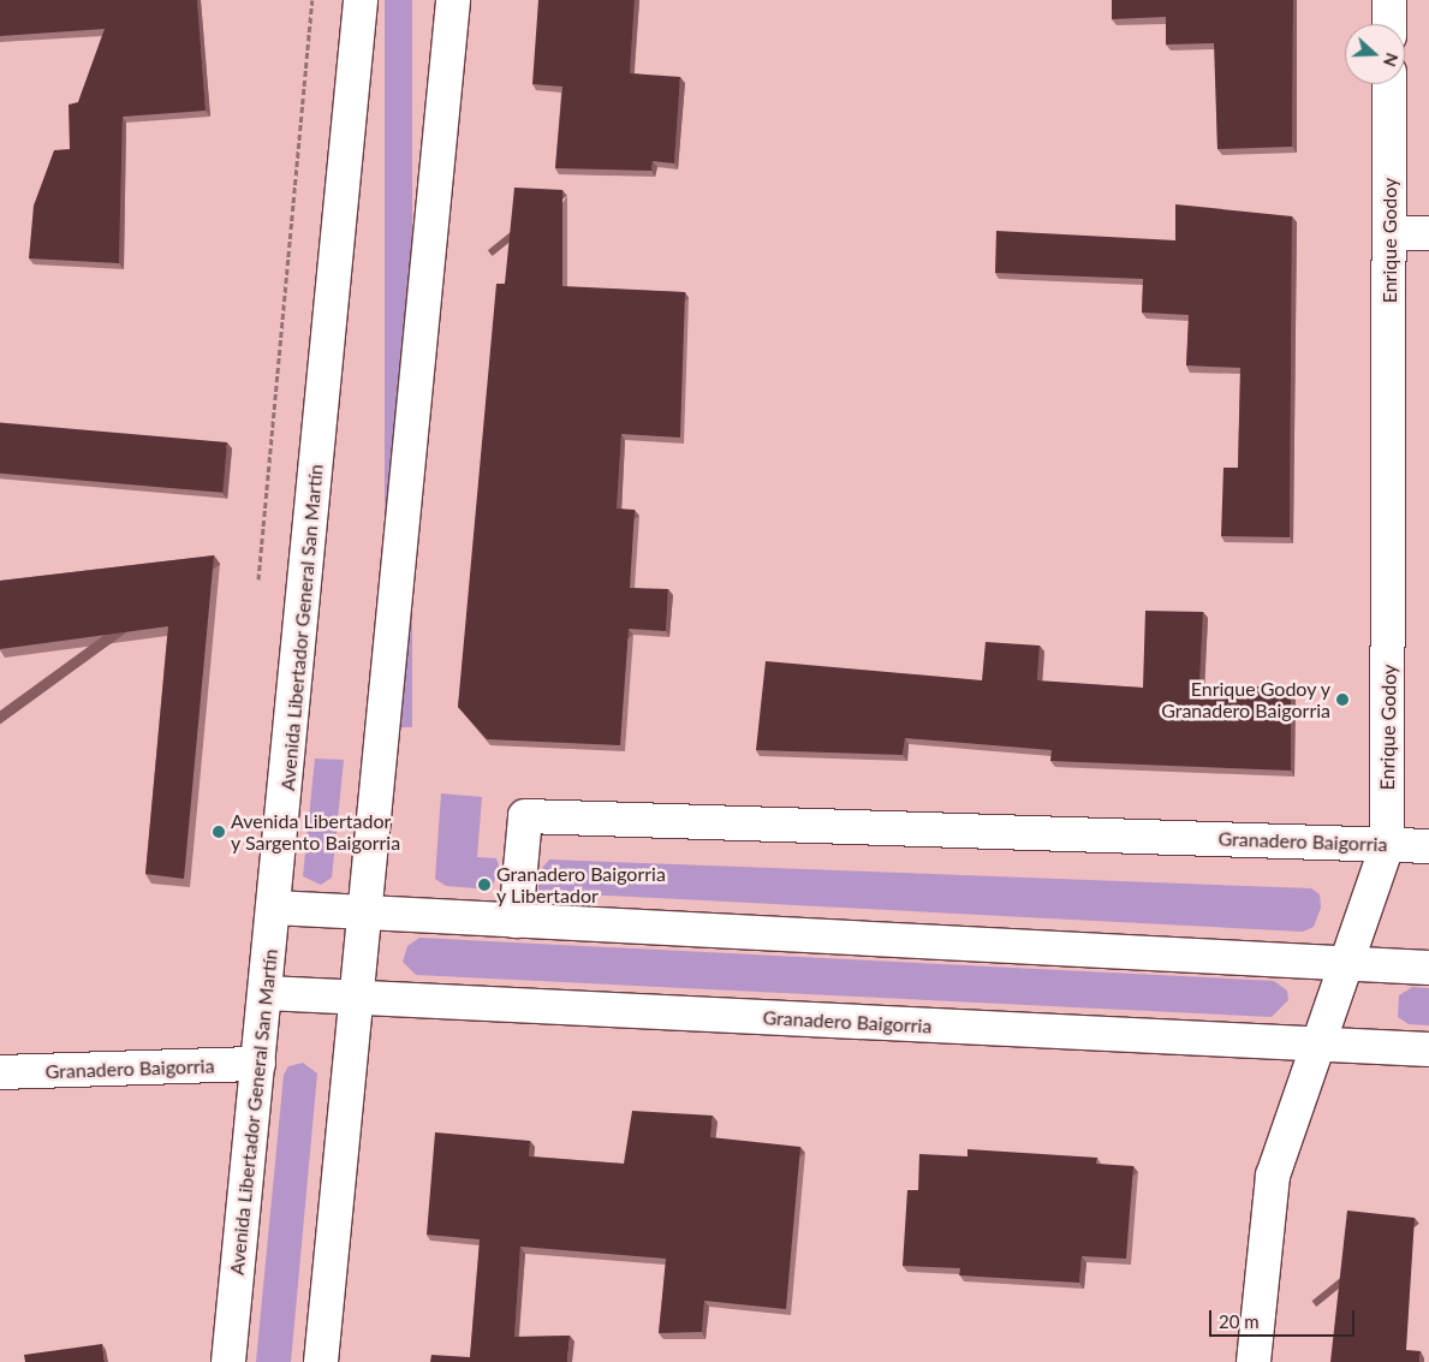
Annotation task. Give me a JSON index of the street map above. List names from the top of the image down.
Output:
{
  "streets": {
    "street": ["Enrique Godoy", "Avenida Libertador General San Martín", "Granadero Baigorria"]
  },
  "crossings": [
    ["Enrique Godoy", "Granadero Baigorria"],
    ["Avenida Libertador General San Martín", "Granadero Baigorria"]
  ],
  "places": ["Enrique Godoy y Granadero Baigorria", "Avenida Libertador y Sargento Baigorria", "Granadero Baigorria y Libertador"],
  "scale_bar": "20 m",
  "north": "right"
}
